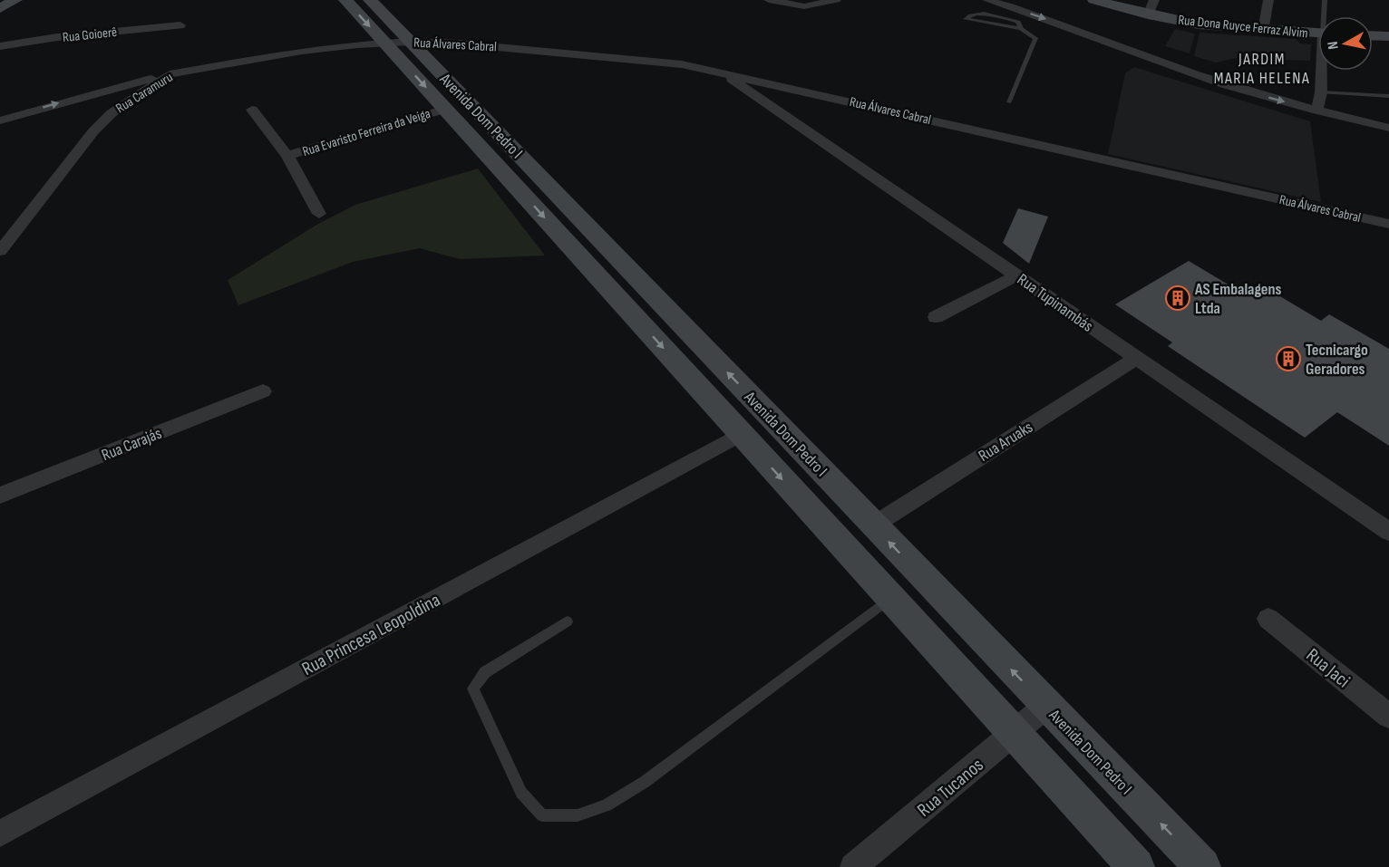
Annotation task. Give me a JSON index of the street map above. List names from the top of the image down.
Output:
{
  "streets": {
    "street": [
      "Rua Dona Ruyce Ferraz Alvim",
      "Rua Goioerê",
      "Rua Álvares Cabral",
      "Rua Caramuru",
      "Avenida Dom Pedro I",
      "Rua Evaristo Ferreira da Veiga",
      "Rua Tupinambás",
      "Rua Aruaks",
      "Rua Carajás",
      "Rua Princesa Leopoldina",
      "Rua Jaci",
      "Rua Tucanos"
    ]
  },
  "crossings": [
    ["Rua Álvares Cabral", "Rua Caramuru"],
    ["Rua Álvares Cabral", "Avenida Dom Pedro I"],
    ["Rua Álvares Cabral", "Rua Tupinambás"],
    ["Rua Caramuru", "Avenida Dom Pedro I"],
    ["Avenida Dom Pedro I", "Rua Evaristo Ferreira da Veiga"],
    ["Avenida Dom Pedro I", "Rua Aruaks"],
    ["Avenida Dom Pedro I", "Rua Princesa Leopoldina"],
    ["Avenida Dom Pedro I", "Rua Tucanos"],
    ["Rua Tupinambás", "Rua Aruaks"]
  ],
  "districts": ["JARDIM MARIA HELENA"],
  "places": {
    "building": ["AS Embalagens Ltda", "Tecnicargo Geradores"]
  },
  "north": "left"
}
